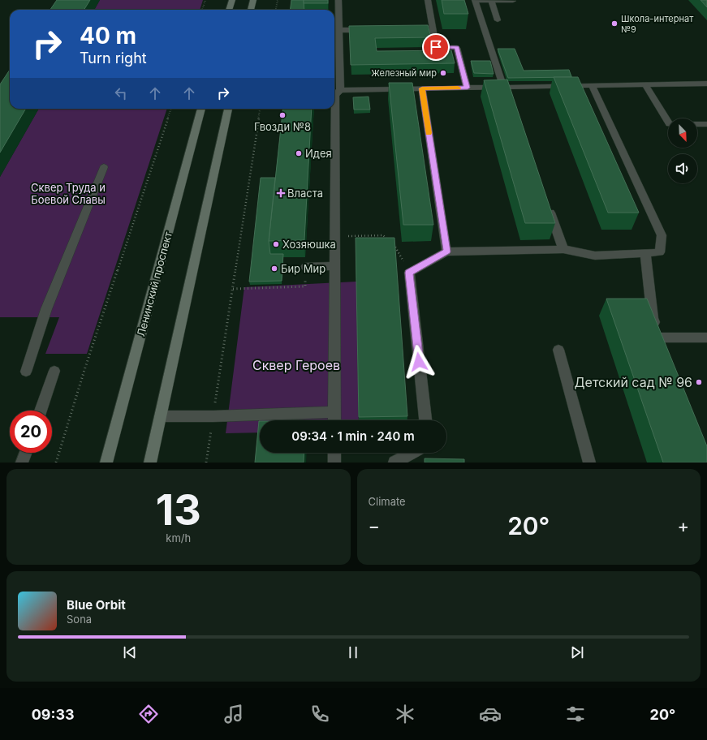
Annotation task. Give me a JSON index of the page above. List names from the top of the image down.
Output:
{
  "streets": {
    "main road": ["Ленинский проспект"]
  },
  "parks": ["Сквер Труда и Боевой Славы", "Сквер Героев"],
  "places": {
    "other": [
      "Школа-интернат №9",
      "Железный мир",
      "Гвозди №8",
      "Идея",
      "Хозяюшка",
      "Бир Мир",
      "Детский сад № 96"
    ],
    "health": ["Власта"]
  },
  "north": "bottom right",
  "page": {
    "turn": ["40 m", "Turn right"],
    "limit": "20",
    "trip": "09:34 · 1 min · 240 m",
    "tile": [
      ["13", "km/h"],
      "Climate"
    ],
    "heat": ["−", "20°", "+"],
    "song": ["Blue Orbit", "Sona"],
    "tabs": ["09:33", "20°"]
  }
}
